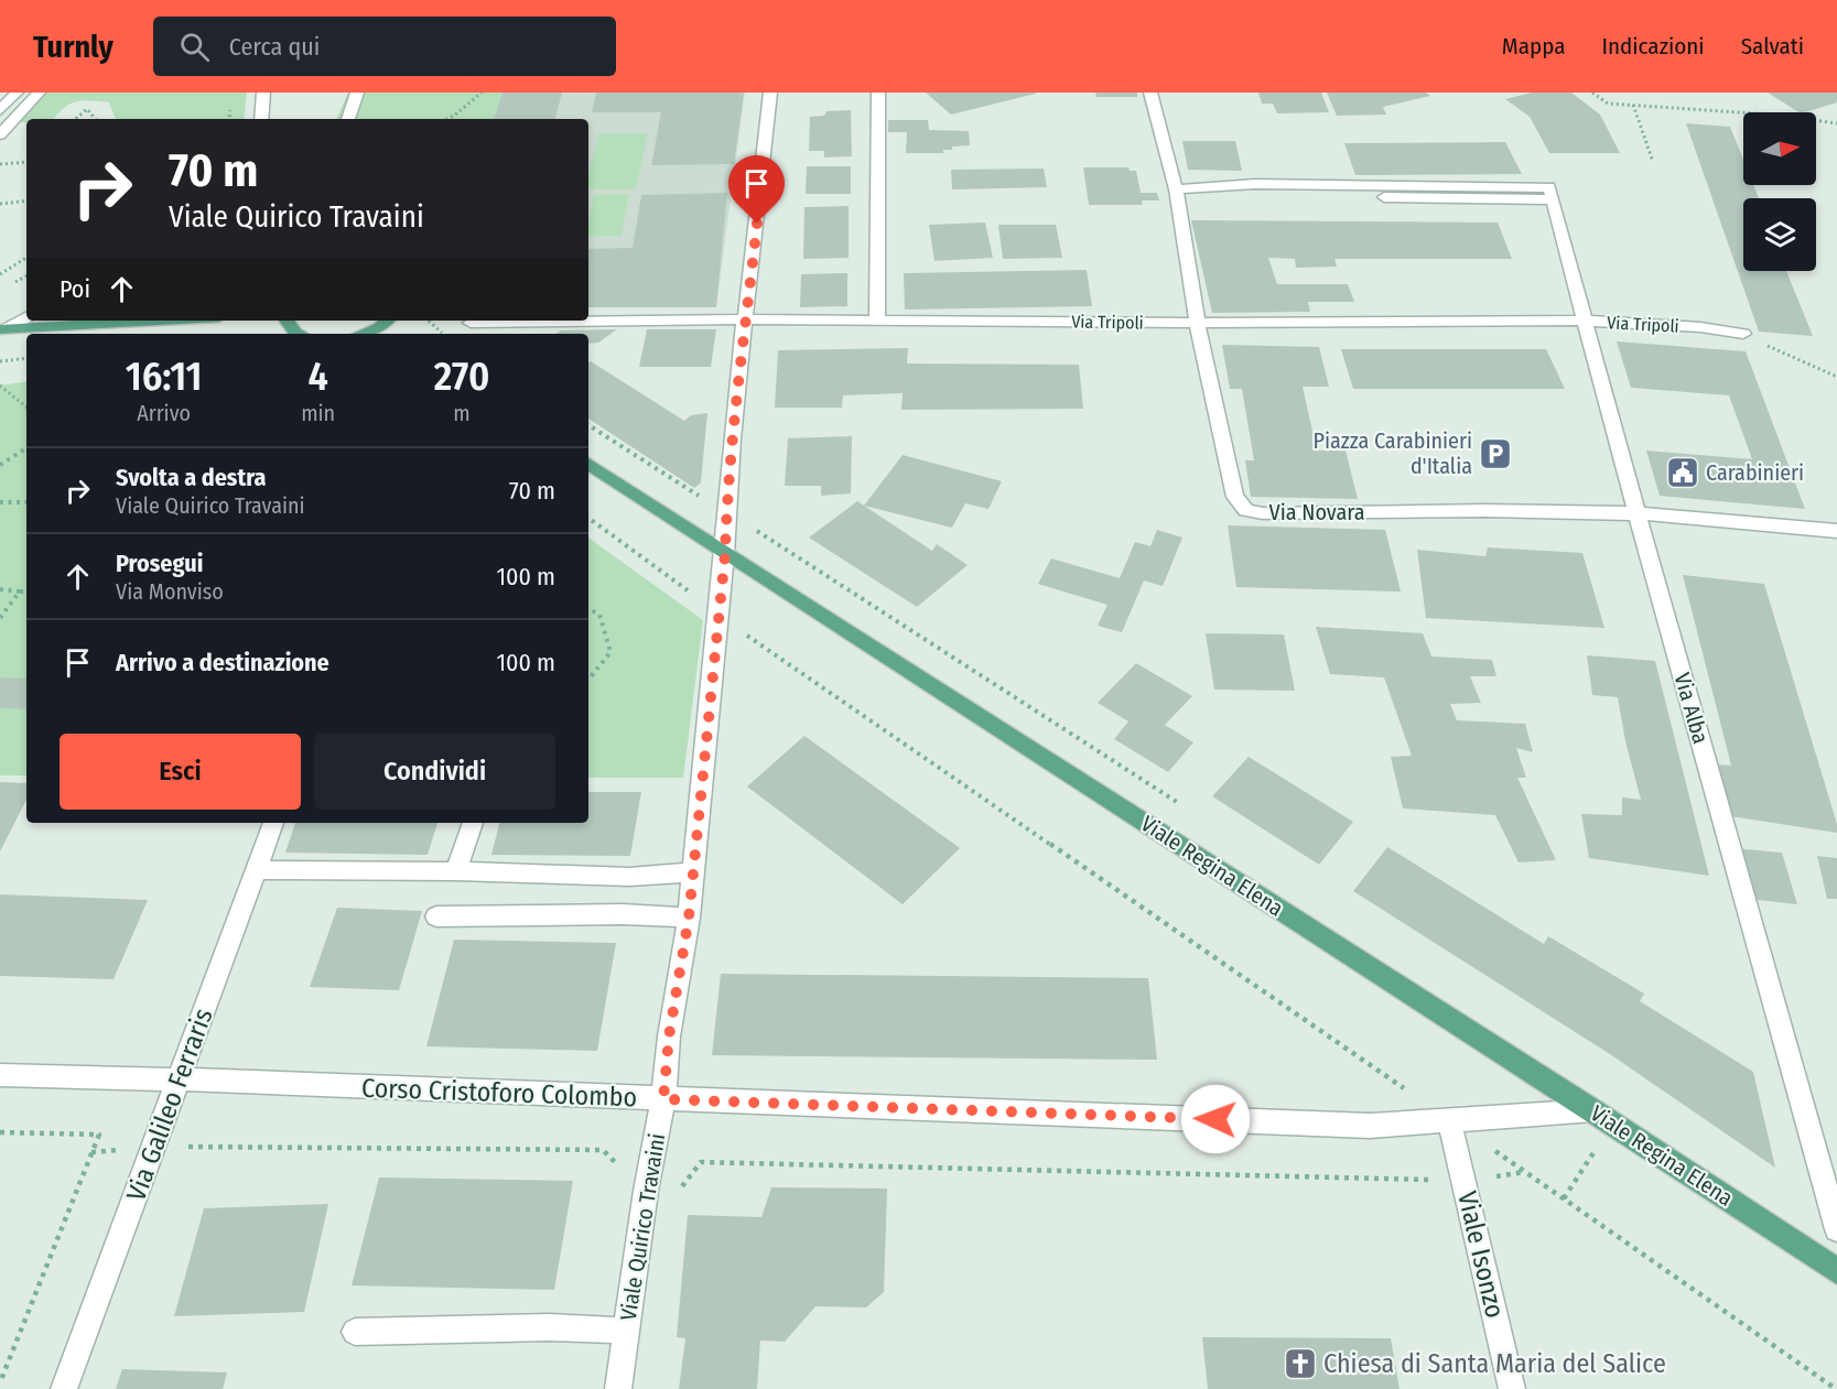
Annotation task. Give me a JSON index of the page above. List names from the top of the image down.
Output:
{
  "streets": {
    "main road": ["Viale Regina Elena"],
    "street": [
      "Via Tripoli",
      "Via Novara",
      "Via Alba",
      "Corso Cristoforo Colombo",
      "Via Galileo Ferraris",
      "Viale Quirico Travaini",
      "Viale Isonzo"
    ]
  },
  "crossings": [
    ["Via Tripoli", "Via Novara"],
    ["Via Tripoli", "Via Alba"],
    ["Via Tripoli", "Viale Quirico Travaini"],
    ["Via Novara", "Via Alba"],
    ["Viale Regina Elena", "Corso Cristoforo Colombo"],
    ["Viale Regina Elena", "Viale Quirico Travaini"],
    ["Corso Cristoforo Colombo", "Via Galileo Ferraris"],
    ["Corso Cristoforo Colombo", "Viale Quirico Travaini"],
    ["Corso Cristoforo Colombo", "Viale Isonzo"]
  ],
  "places": {
    "parking": ["Piazza Carabinieri d'Italia"],
    "public building": ["Carabinieri"],
    "church": ["Chiesa di Santa Maria del Salice"]
  },
  "north": "right",
  "page": {
    "header": "Turnly",
    "search": "Cerca qui",
    "nav": ["Mappa", "Indicazioni", "Salvati"],
    "turn": ["70 m", "Viale Quirico Travaini"],
    "then": "Poi",
    "eta": [
      "16:11",
      "Arrivo",
      "4",
      "min",
      "270",
      "m"
    ],
    "list": [
      {
        "name": "Svolta a destra",
        "note": "Viale Quirico Travaini",
        "value": "70 m"
      },
      {
        "name": "Prosegui",
        "note": "Via Monviso",
        "value": "100 m"
      },
      {
        "name": "Arrivo a destinazione",
        "value": "100 m"
      }
    ],
    "buttons": ["Esci", "Condividi"]
  }
}
